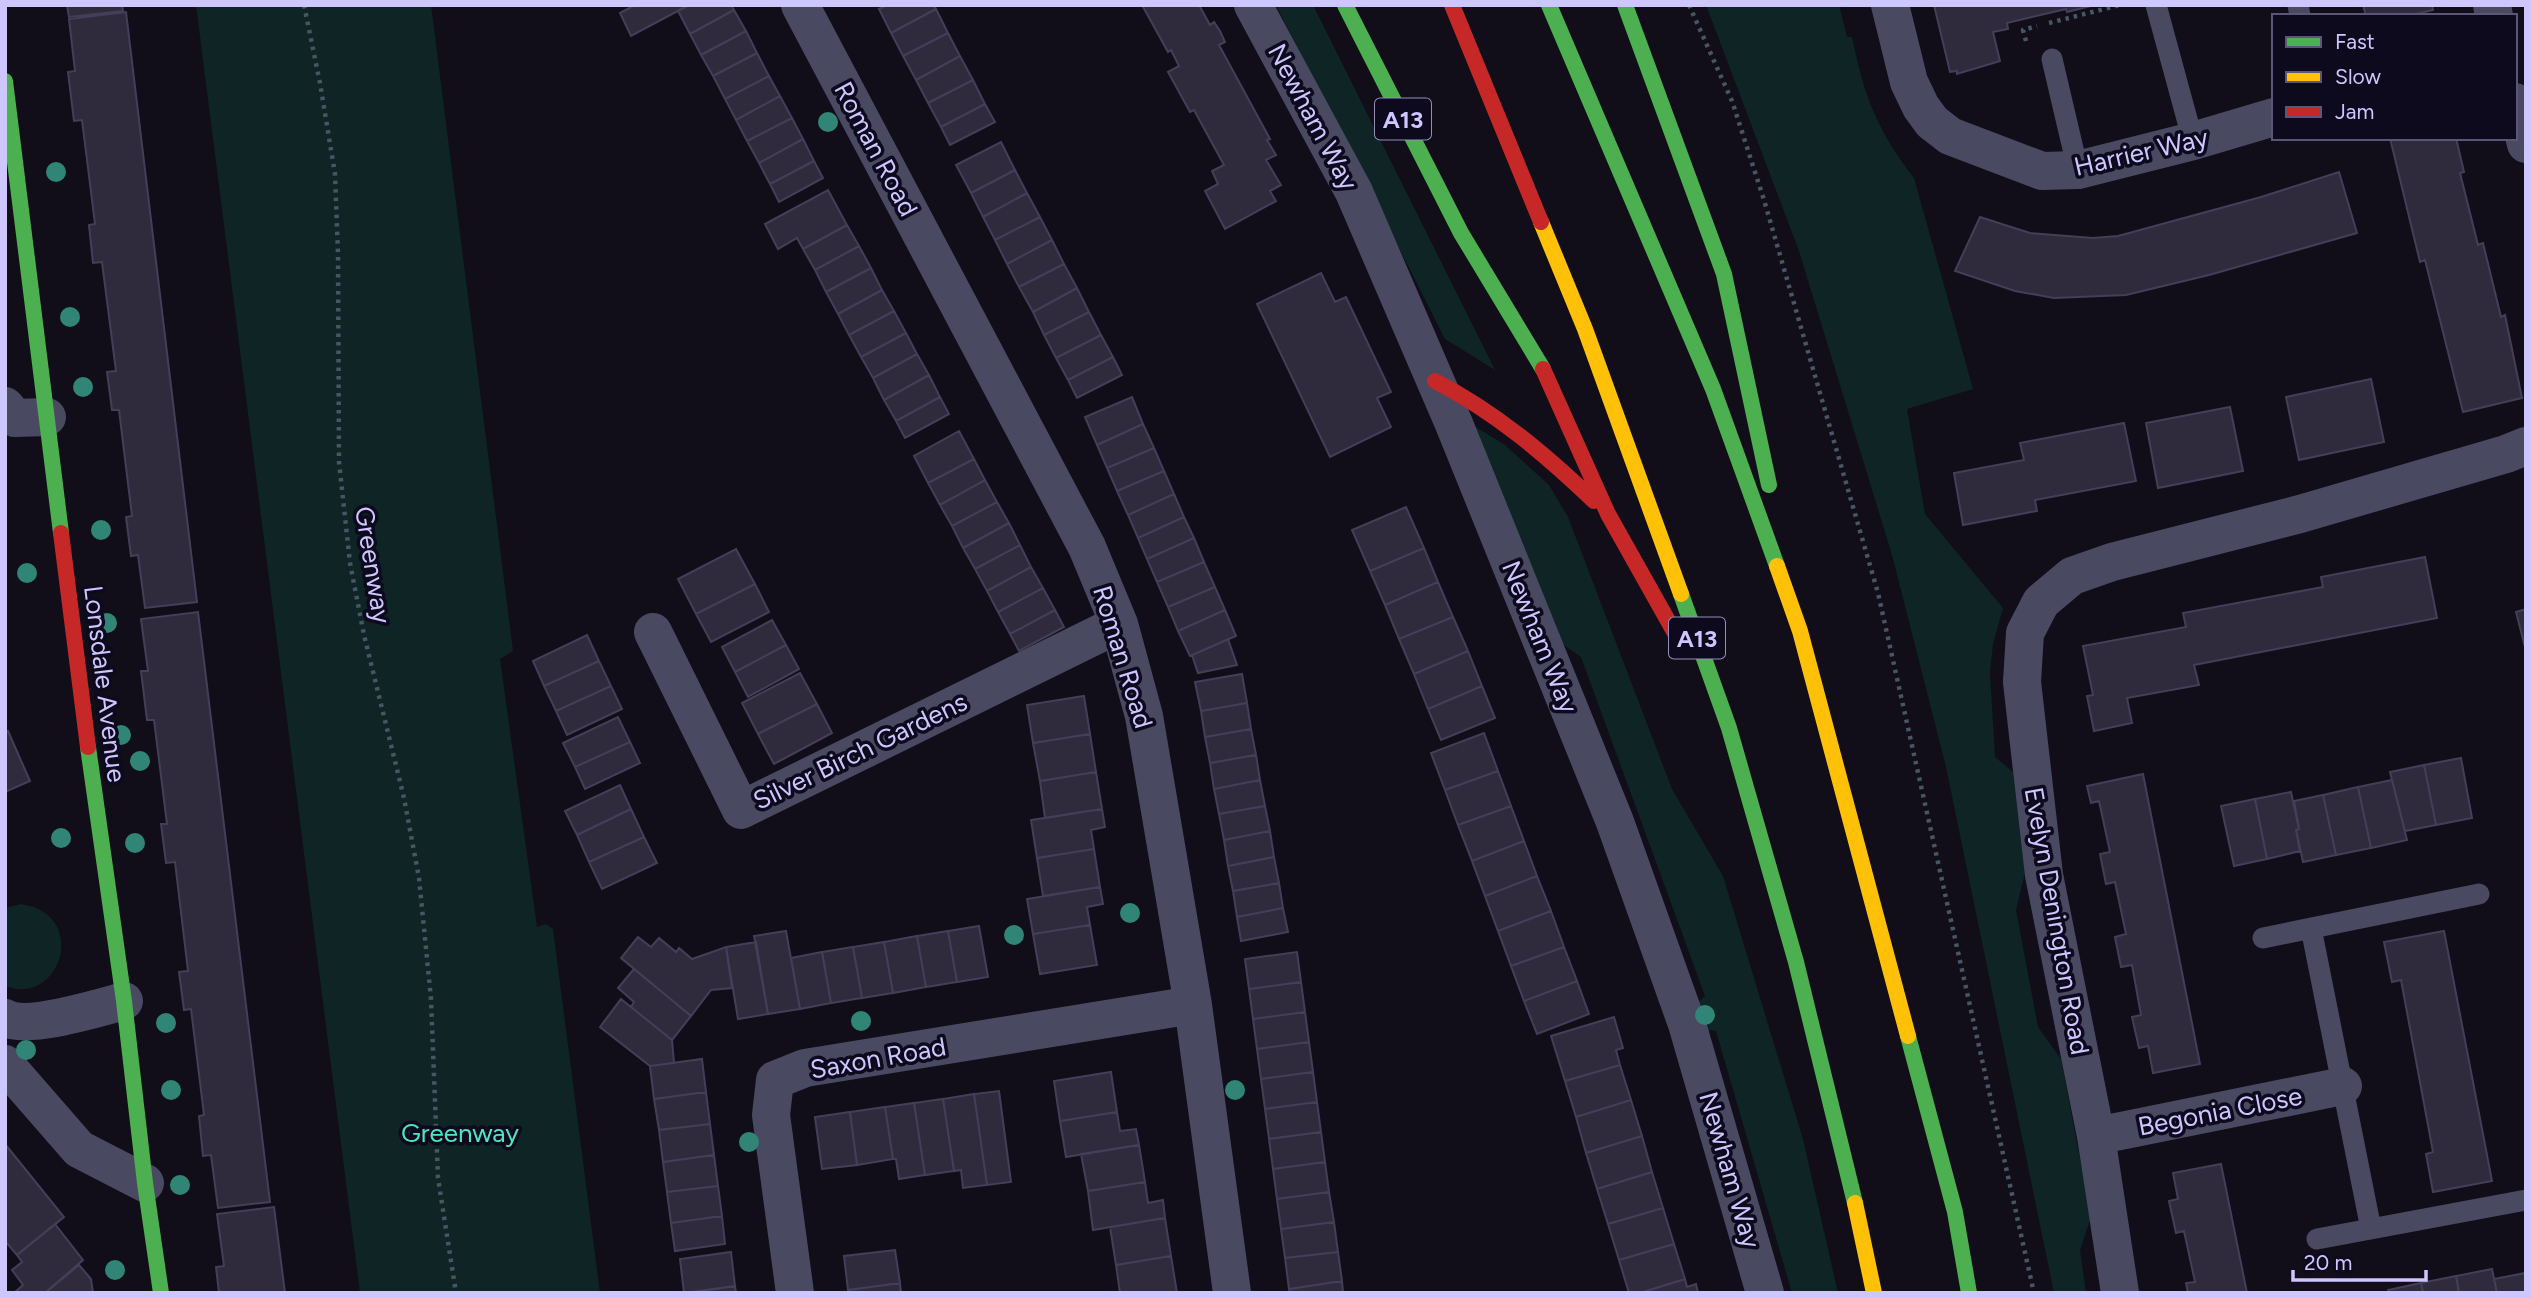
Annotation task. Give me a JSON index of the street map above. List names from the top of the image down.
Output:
{
  "streets": {
    "main road": ["A13", "Lonsdale Avenue"],
    "street": [
      "Newham Way",
      "Roman Road",
      "Harrier Way",
      "Silver Birch Gardens",
      "Evelyn Denington Road",
      "Saxon Road",
      "Begonia Close"
    ],
    "path": ["Greenway"]
  },
  "crossings": [
    ["Newham Way", "A13"],
    ["Roman Road", "Silver Birch Gardens"],
    ["Roman Road", "Saxon Road"],
    ["Evelyn Denington Road", "Begonia Close"]
  ],
  "parks": ["Greenway"],
  "legend": ["Fast", "Slow", "Jam"],
  "scale_bar": "20 m"
}
